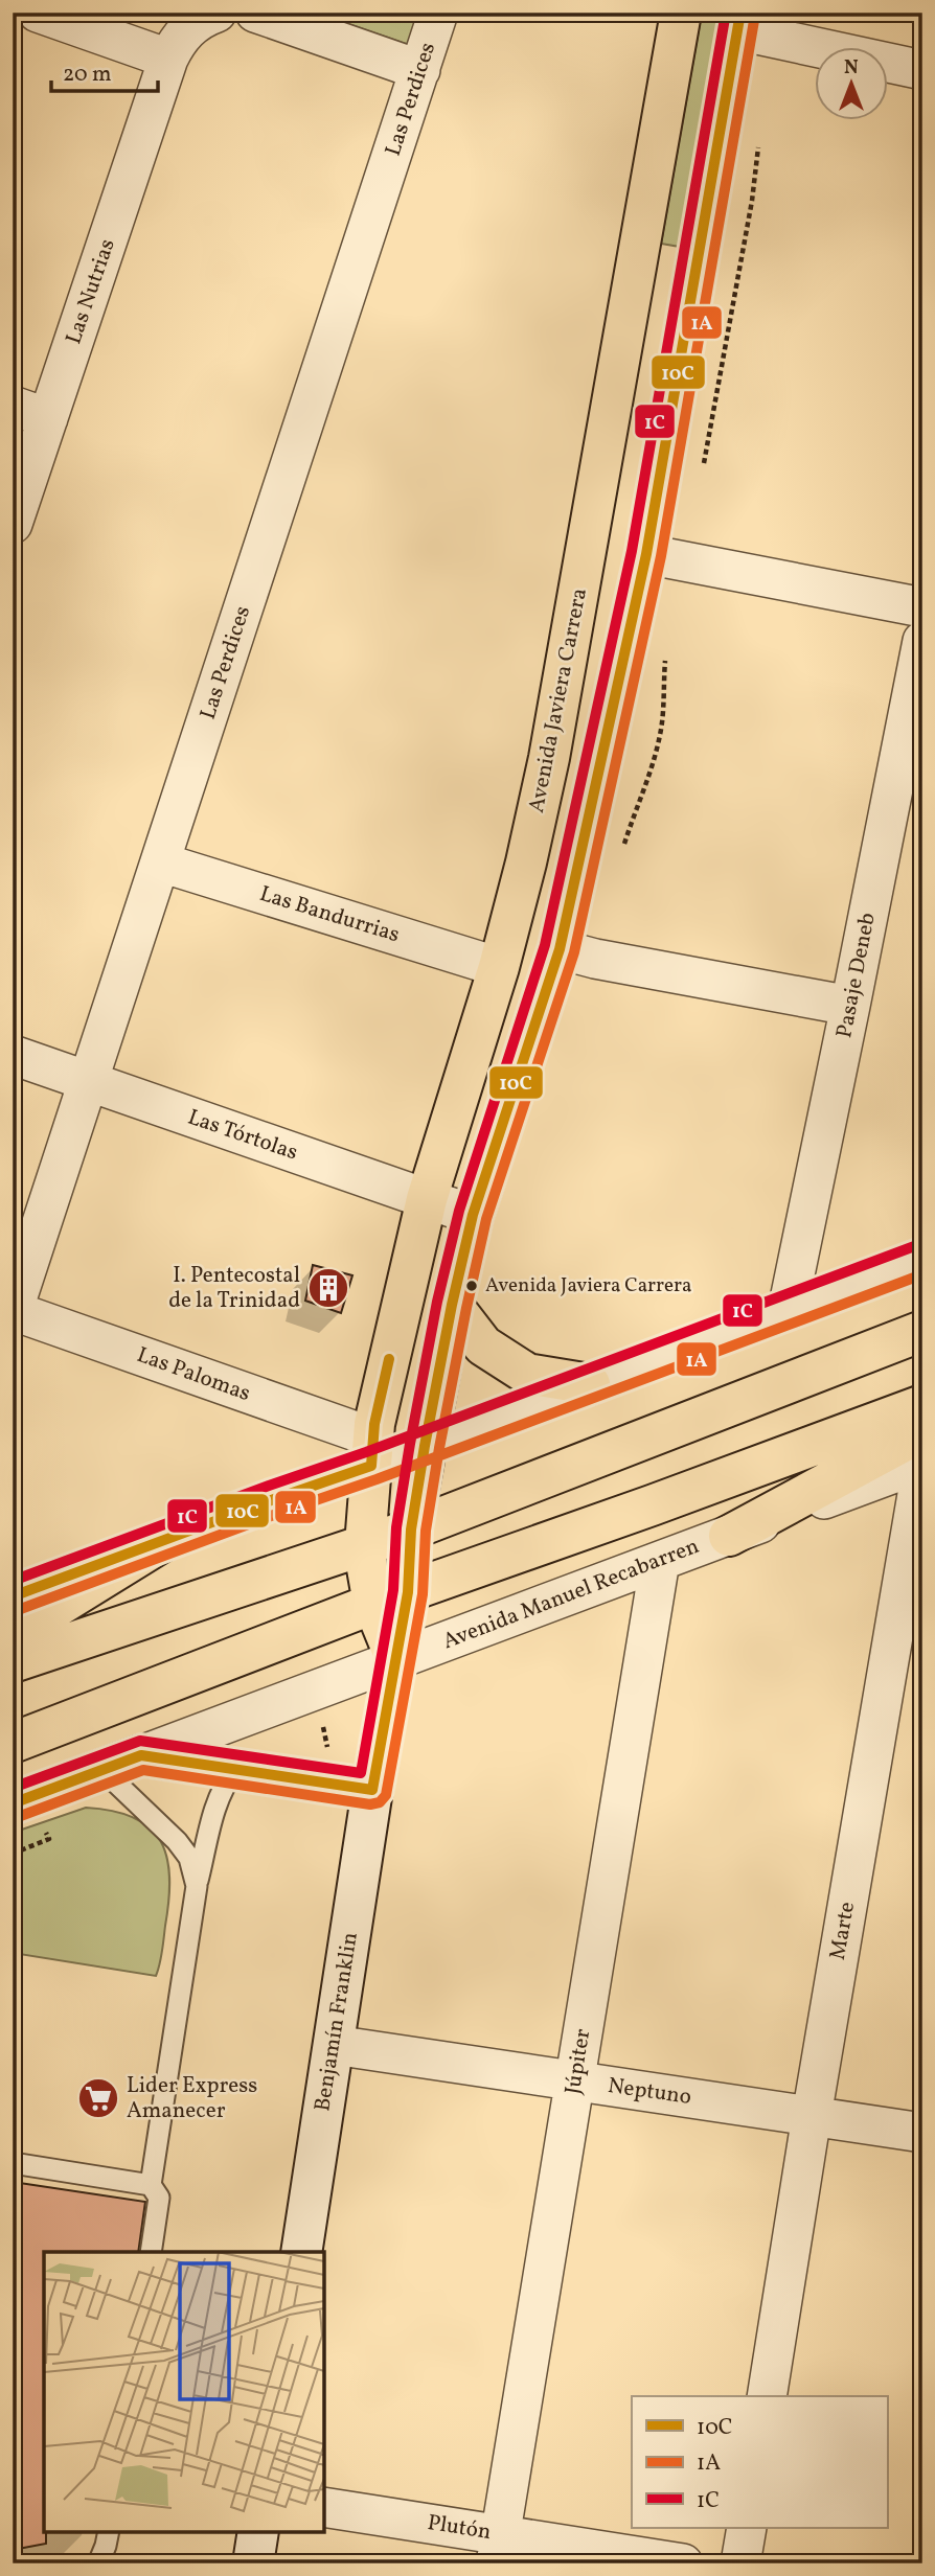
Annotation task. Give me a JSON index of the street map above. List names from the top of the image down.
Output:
{
  "streets": {
    "main road": ["Avenida Javiera Carrera"],
    "street": [
      "Las Perdices",
      "Las Nutrias",
      "Las Bandurrias",
      "Pasaje Deneb",
      "Las Tórtolas",
      "Las Palomas",
      "Avenida Manuel Recabarren",
      "Marte",
      "Benjamín Franklin",
      "Júpiter",
      "Neptuno",
      "Plutón"
    ]
  },
  "crossings": [
    ["Las Perdices", "Las Bandurrias"],
    ["Las Perdices", "Las Tórtolas"],
    ["Las Perdices", "Las Palomas"],
    ["Avenida Javiera Carrera", "Las Bandurrias"],
    ["Avenida Javiera Carrera", "Las Tórtolas"],
    ["Avenida Javiera Carrera", "Las Palomas"],
    ["Avenida Javiera Carrera", "Avenida Manuel Recabarren"],
    ["Avenida Javiera Carrera", "Benjamín Franklin"],
    ["Avenida Manuel Recabarren", "Marte"],
    ["Avenida Manuel Recabarren", "Benjamín Franklin"],
    ["Avenida Manuel Recabarren", "Júpiter"],
    ["Marte", "Neptuno"],
    ["Benjamín Franklin", "Neptuno"],
    ["Júpiter", "Neptuno"],
    ["Júpiter", "Plutón"]
  ],
  "places": {
    "other": ["Avenida Javiera Carrera"],
    "building": ["I. Pentecostal de la Trinidad"],
    "supermarket": ["Lider Express Amanecer"]
  },
  "lines": ["transit line 10C", "transit line 1C", "transit line 1A"],
  "legend": ["10C", "1A", "1C"],
  "scale_bar": "20 m",
  "north": "top"
}
